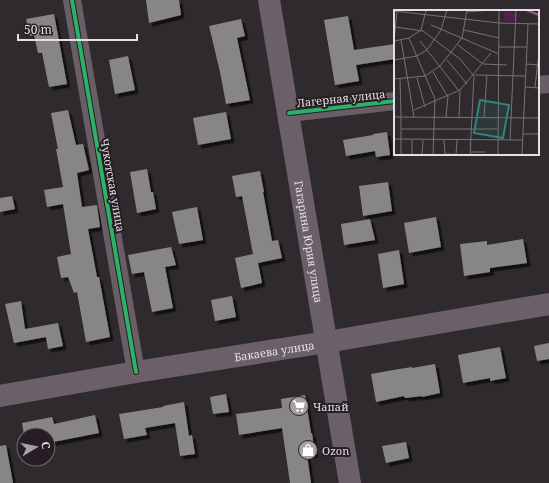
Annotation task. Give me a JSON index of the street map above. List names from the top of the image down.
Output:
{
  "streets": {
    "main road": ["Гагарина Юрия улица", "Бакаева улица"],
    "street": ["Лагерная улица", "Чукотская улица"]
  },
  "crossings": [
    ["Лагерная улица", "Гагарина Юрия улица"],
    ["Чукотская улица", "Бакаева улица"],
    ["Гагарина Юрия улица", "Бакаева улица"]
  ],
  "places": {
    "supermarket": ["Чапай"],
    "shop": ["Ozon"]
  },
  "scale_bar": "50 m",
  "north": "right"
}
